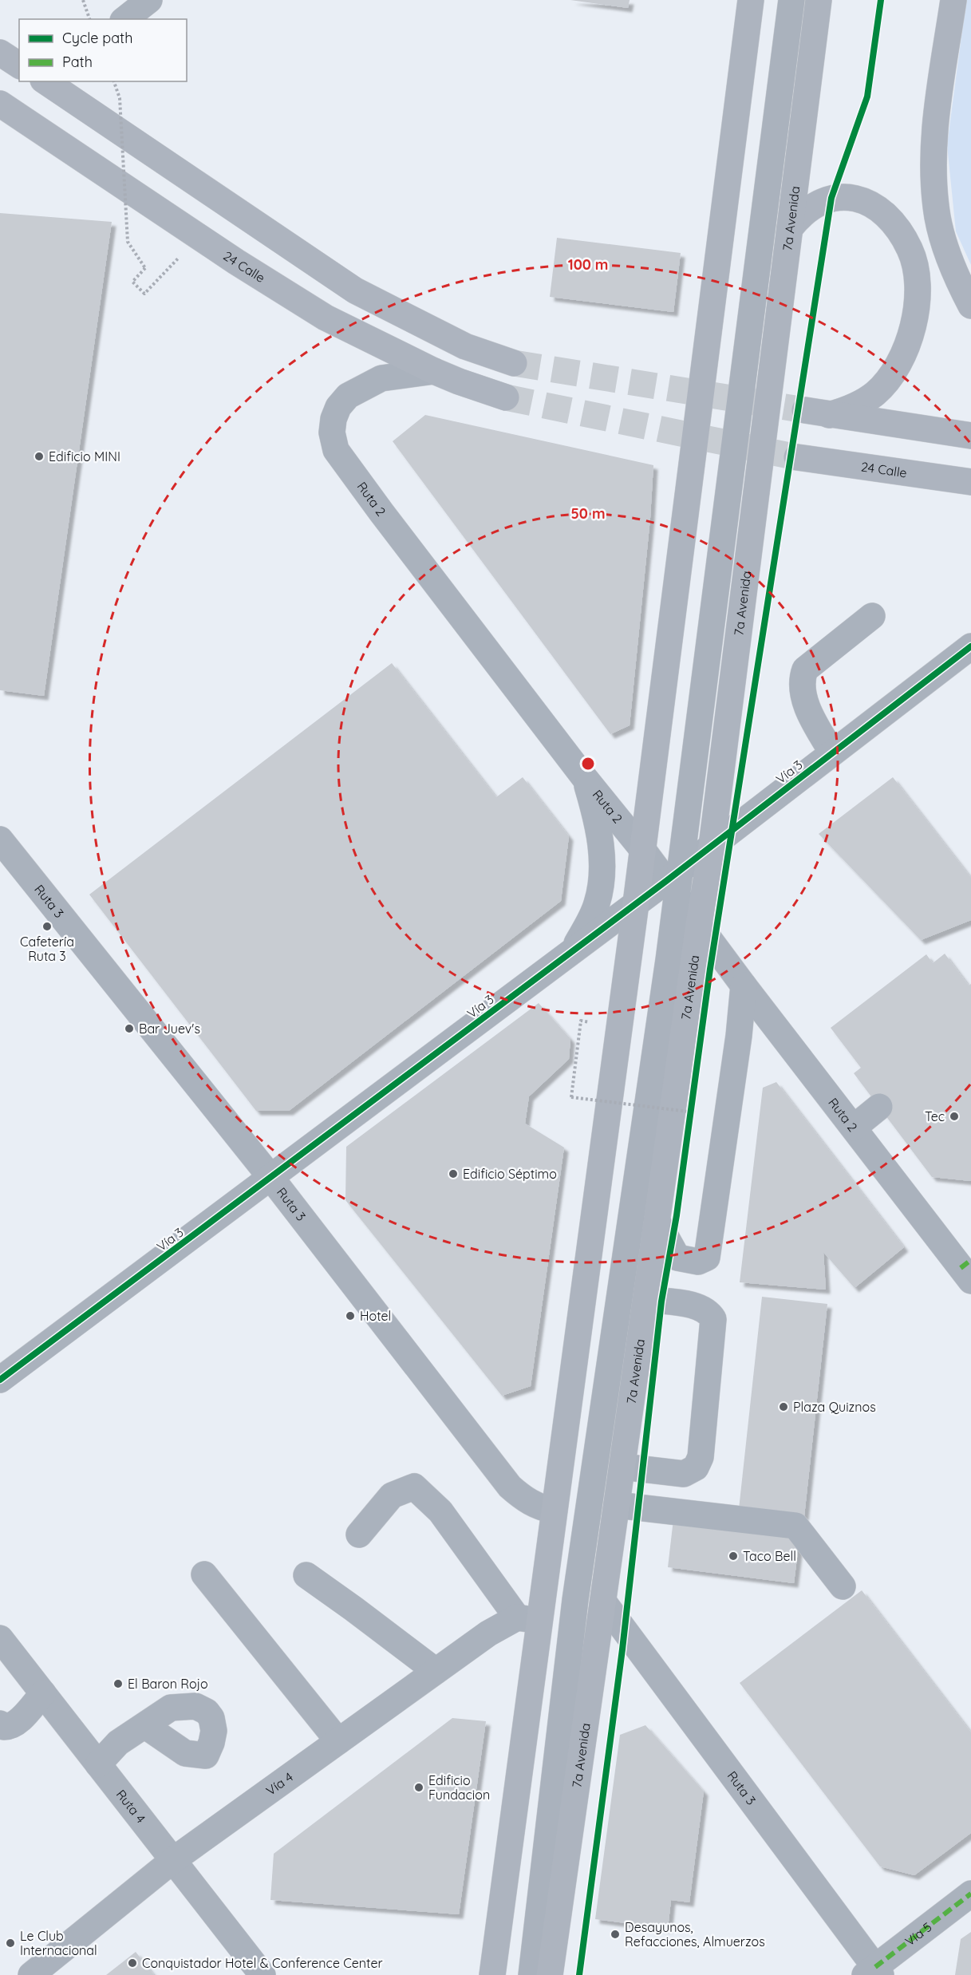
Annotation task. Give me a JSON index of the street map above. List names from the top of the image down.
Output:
{
  "streets": {
    "main road": ["7a Avenida", "24 Calle"],
    "street": [
      "Ruta 2",
      "Vía 3",
      "Ruta 3",
      "Vía 4",
      "Ruta 4",
      "Vía 5"
    ]
  },
  "crossings": [
    ["7a Avenida", "Ruta 2"],
    ["7a Avenida", "Vía 3"],
    ["7a Avenida", "Ruta 3"],
    ["24 Calle", "Ruta 2"],
    ["Ruta 2", "Vía 3"],
    ["Vía 3", "Ruta 3"],
    ["Ruta 3", "Vía 5"],
    ["Vía 4", "Ruta 4"]
  ],
  "places": [
    "Edificio MINI",
    "Cafetería Ruta 3",
    "Bar Juev's",
    "Tec",
    "Edificio Séptimo",
    "Hotel",
    "Plaza Quiznos",
    "Taco Bell",
    "El Baron Rojo",
    "Edificio Fundacion",
    "Desayunos, Refacciones, Almuerzos",
    "Le Club Internacional",
    "Conquistador Hotel & Conference Center"
  ],
  "legend": ["Cycle path", "Path"],
  "rings": ["100 m", "50 m"]
}
